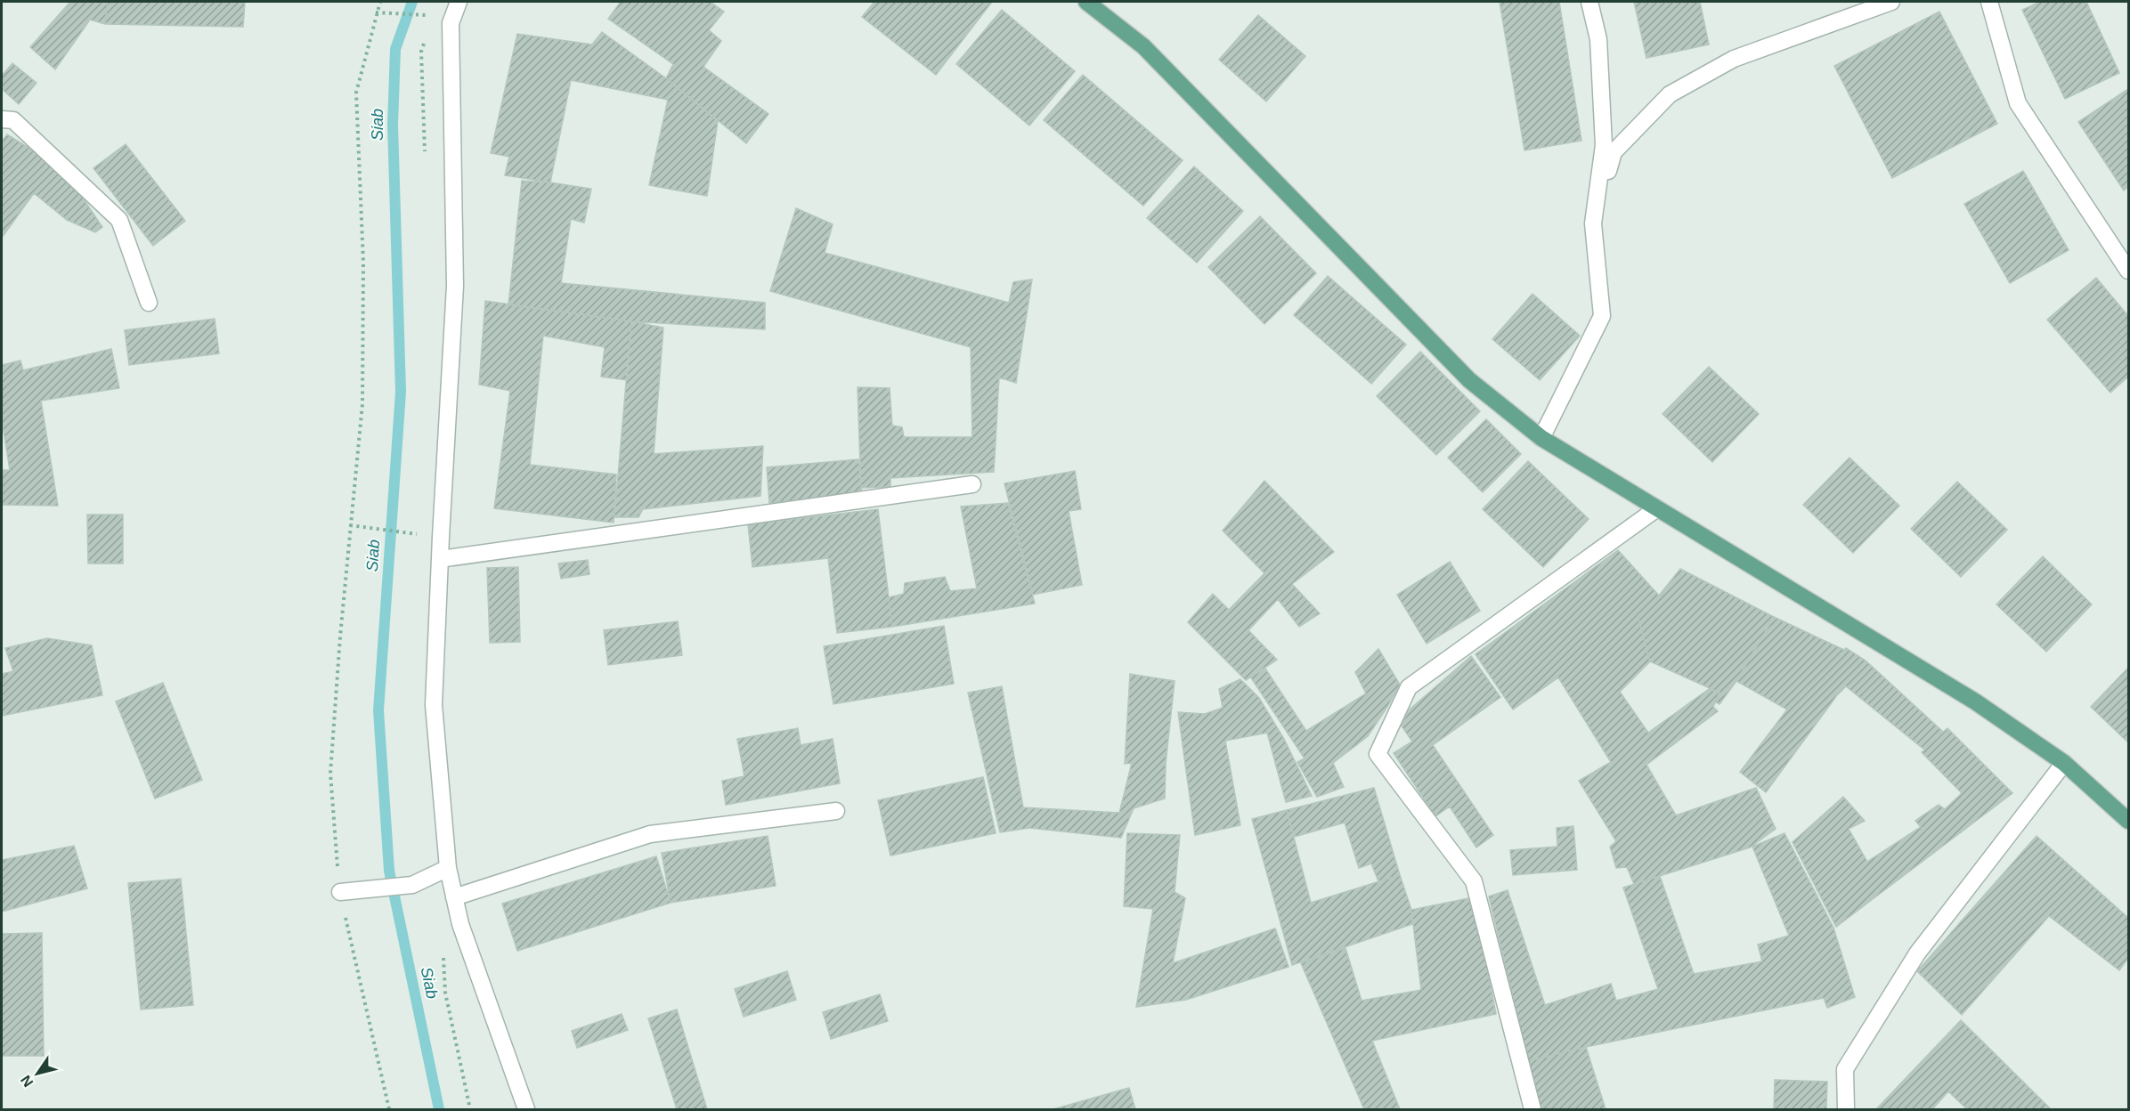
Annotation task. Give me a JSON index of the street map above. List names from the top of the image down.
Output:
{
  "water": ["Siab"],
  "north": "bottom left"
}
